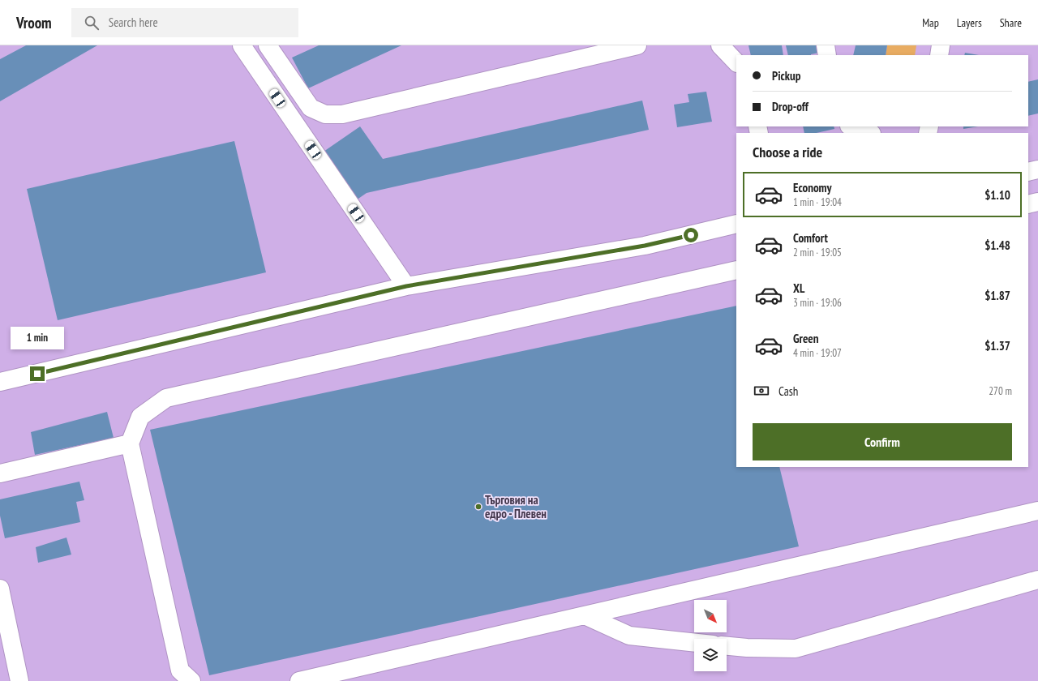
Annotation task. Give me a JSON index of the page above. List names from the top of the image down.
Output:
{
  "places": ["Търговия на едро - Плевен"],
  "north": "bottom right",
  "page": {
    "header": "Vroom",
    "search": "Search here",
    "nav": ["Map", "Layers", "Share"],
    "banner": ["Pickup", "Drop-off"],
    "heading": "Choose a ride",
    "list": [
      {
        "name": "Economy",
        "note": "1 min · 19:04",
        "value": "$1.10"
      },
      {
        "name": "Comfort",
        "note": "2 min · 19:05",
        "value": "$1.48"
      },
      {
        "name": "XL",
        "note": "3 min · 19:06",
        "value": "$1.87"
      },
      {
        "name": "Green",
        "note": "4 min · 19:07",
        "value": "$1.37"
      }
    ],
    "bubble": "1 min",
    "pay": ["Cash", "270 m"],
    "buttons": "Confirm"
  }
}
